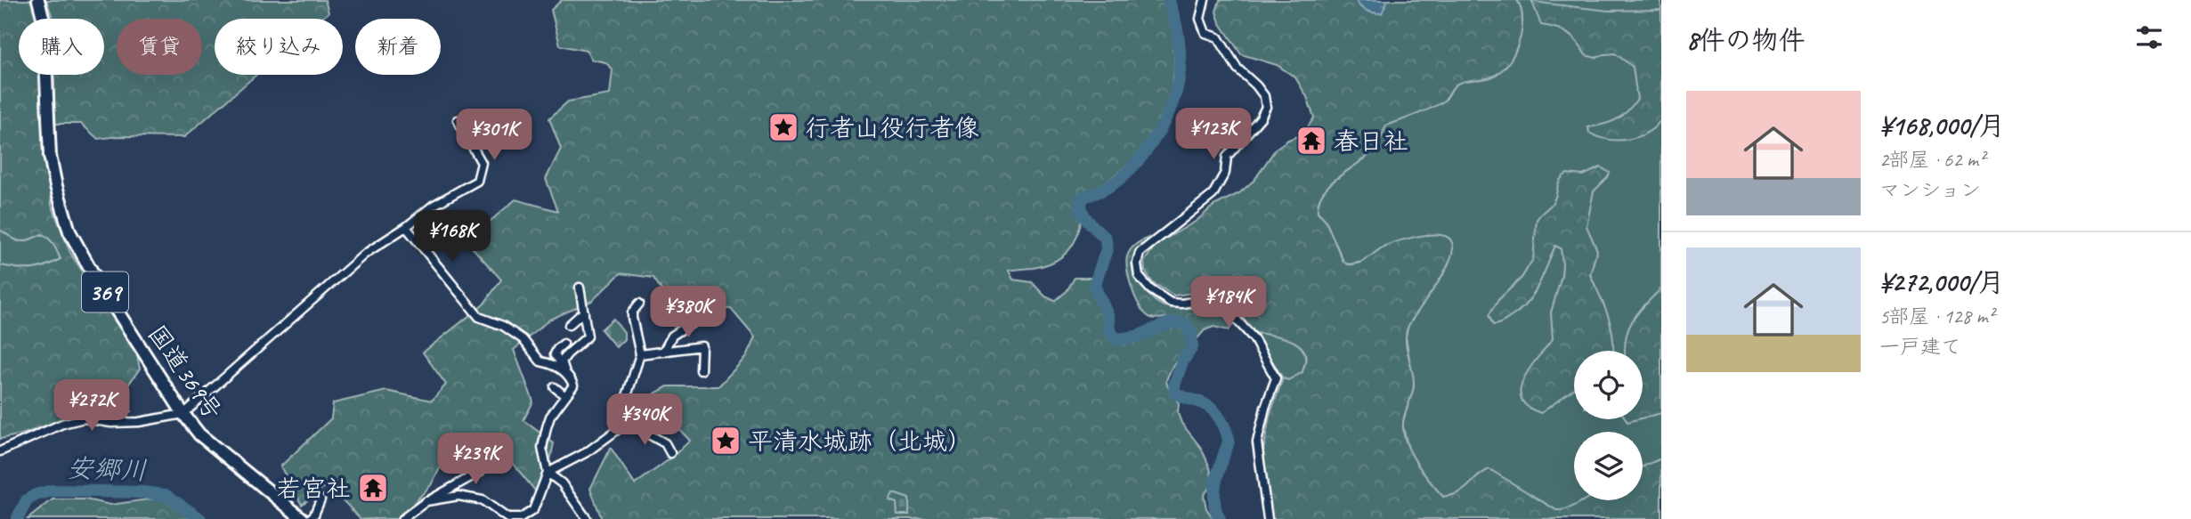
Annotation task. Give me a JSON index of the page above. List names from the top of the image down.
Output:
{
  "streets": {
    "highway": ["369", "国道369号"]
  },
  "water": ["安郷川"],
  "places": {
    "place": ["行者山役行者像", "平清水城跡（北城）"],
    "temple": ["春日社", "若宮社"]
  },
  "page": {
    "heading": "8件の物件",
    "chip": [
      "購入",
      "賃貸",
      "絞り込み",
      "新着"
    ],
    "list": [
      {
        "name": "¥168,000/月",
        "note": "2部屋 · 62 m² · マンション"
      },
      {
        "name": "¥272,000/月",
        "note": "5部屋 · 128 m² · 一戸建て"
      }
    ],
    "price": [
      "¥123K",
      "¥301K",
      "¥168K",
      "¥184K",
      "¥380K",
      "¥272K",
      "¥340K",
      "¥239K"
    ]
  }
}
